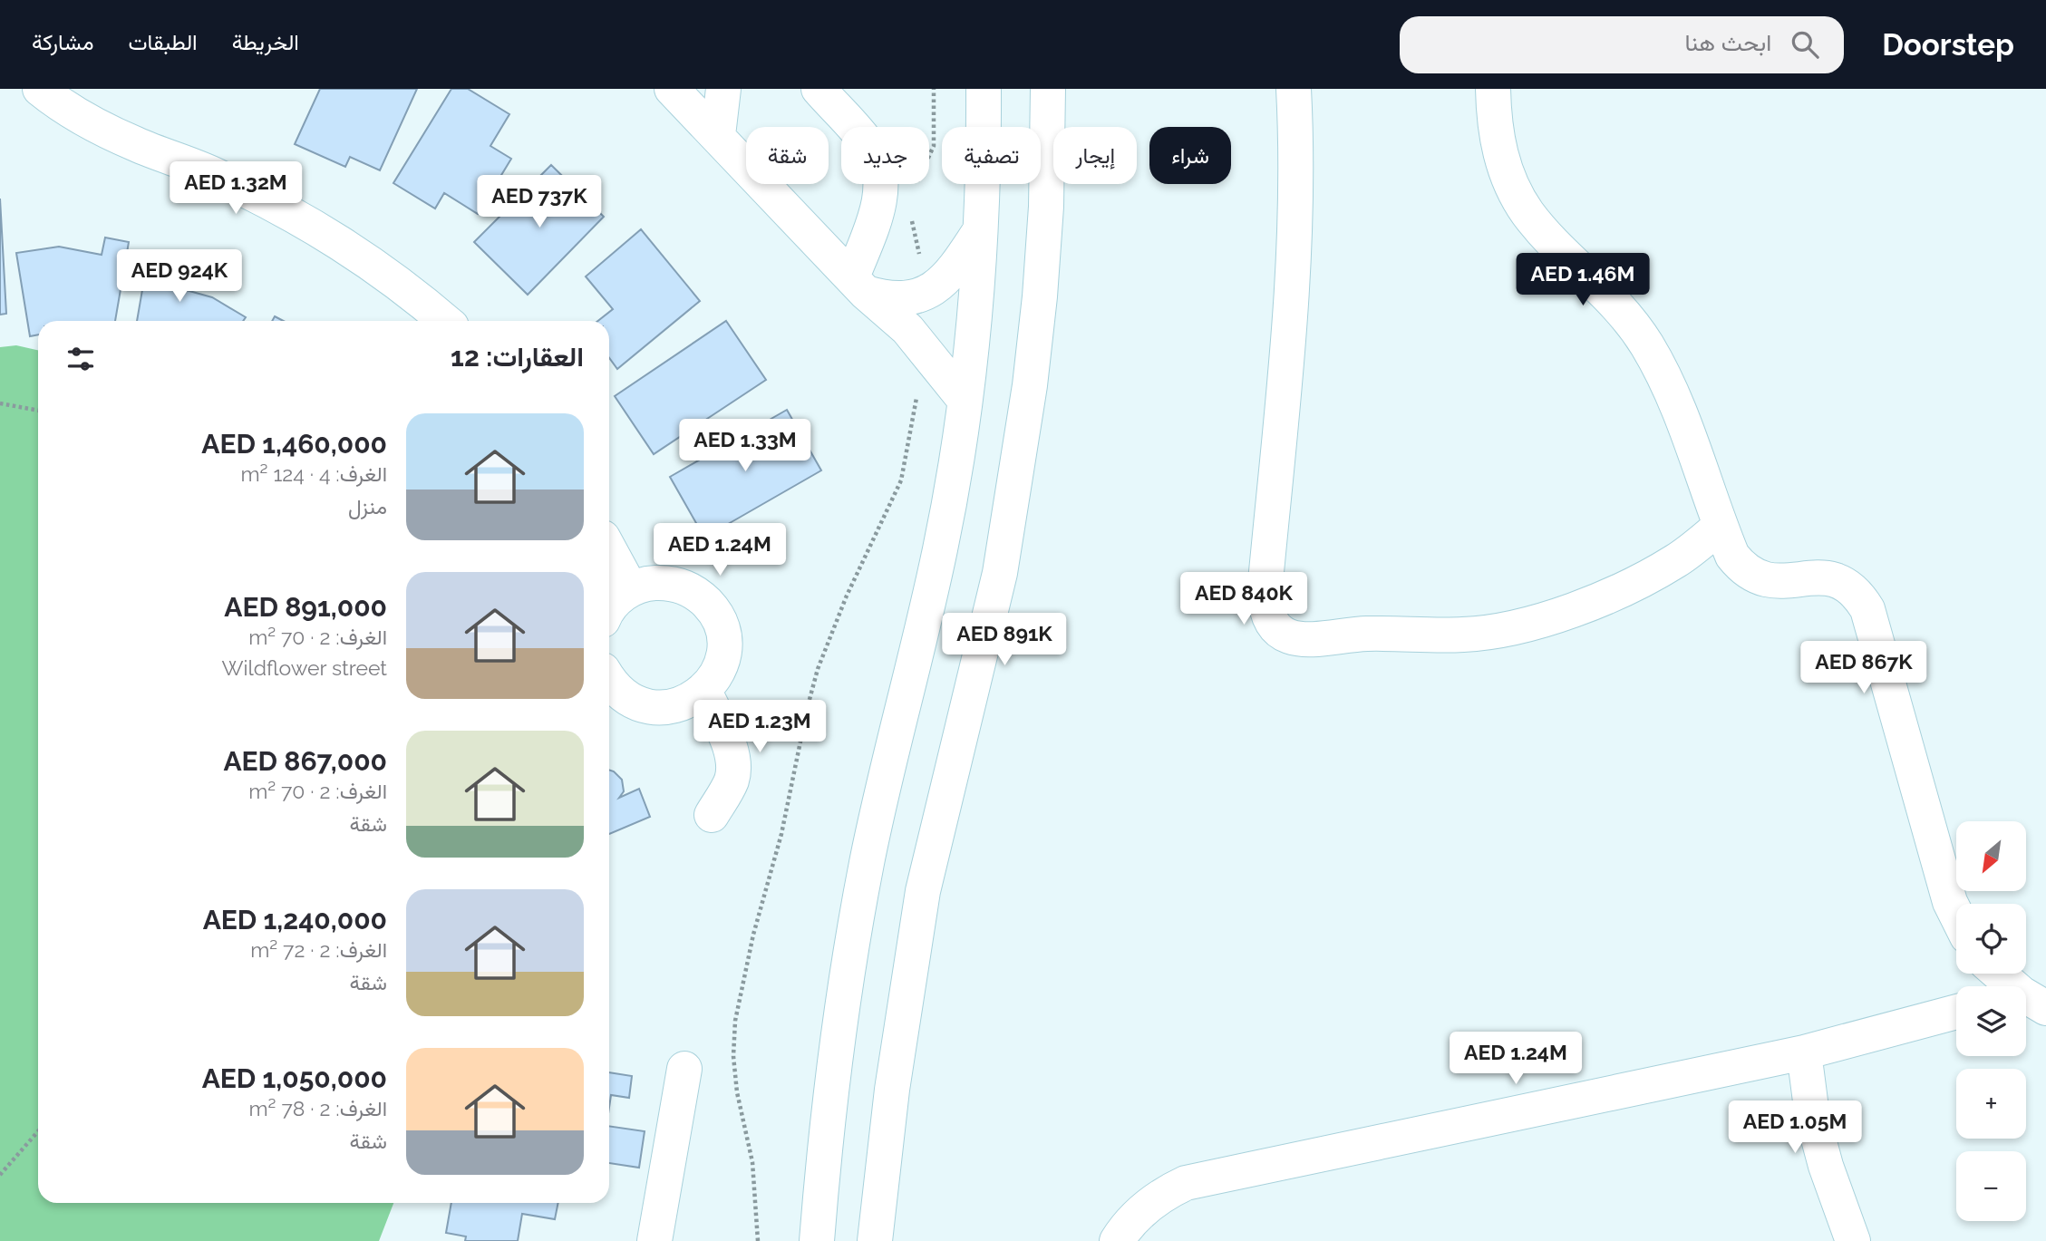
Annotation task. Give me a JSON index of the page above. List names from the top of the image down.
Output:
{
  "north": "bottom left",
  "page": {
    "header": "Doorstep",
    "search": "ابحث هنا",
    "nav": ["الخريطة", "الطبقات", "مشاركة"],
    "chip": [
      "شراء",
      "إيجار",
      "تصفية",
      "جديد",
      "شقة"
    ],
    "price": [
      "AED 1.32M",
      "AED 737K",
      "AED 924K",
      "AED 1.46M",
      "AED 1.33M",
      "AED 1.24M",
      "AED 840K",
      "AED 891K",
      "AED 867K",
      "AED 1.23M",
      "AED 1.24M",
      "AED 1.05M"
    ],
    "heading": "العقارات: 12",
    "list": [
      {
        "name": "AED 1,460,000",
        "note": "الغرف: 4 · 124 m² · منزل"
      },
      {
        "name": "AED 891,000",
        "note": "الغرف: 2 · 70 m² · Wildflower street"
      },
      {
        "name": "AED 867,000",
        "note": "الغرف: 2 · 70 m² · شقة"
      },
      {
        "name": "AED 1,240,000",
        "note": "الغرف: 2 · 72 m² · شقة"
      },
      {
        "name": "AED 1,050,000",
        "note": "الغرف: 2 · 78 m² · شقة"
      }
    ],
    "map_buttons": ["+", "−"]
  }
}
